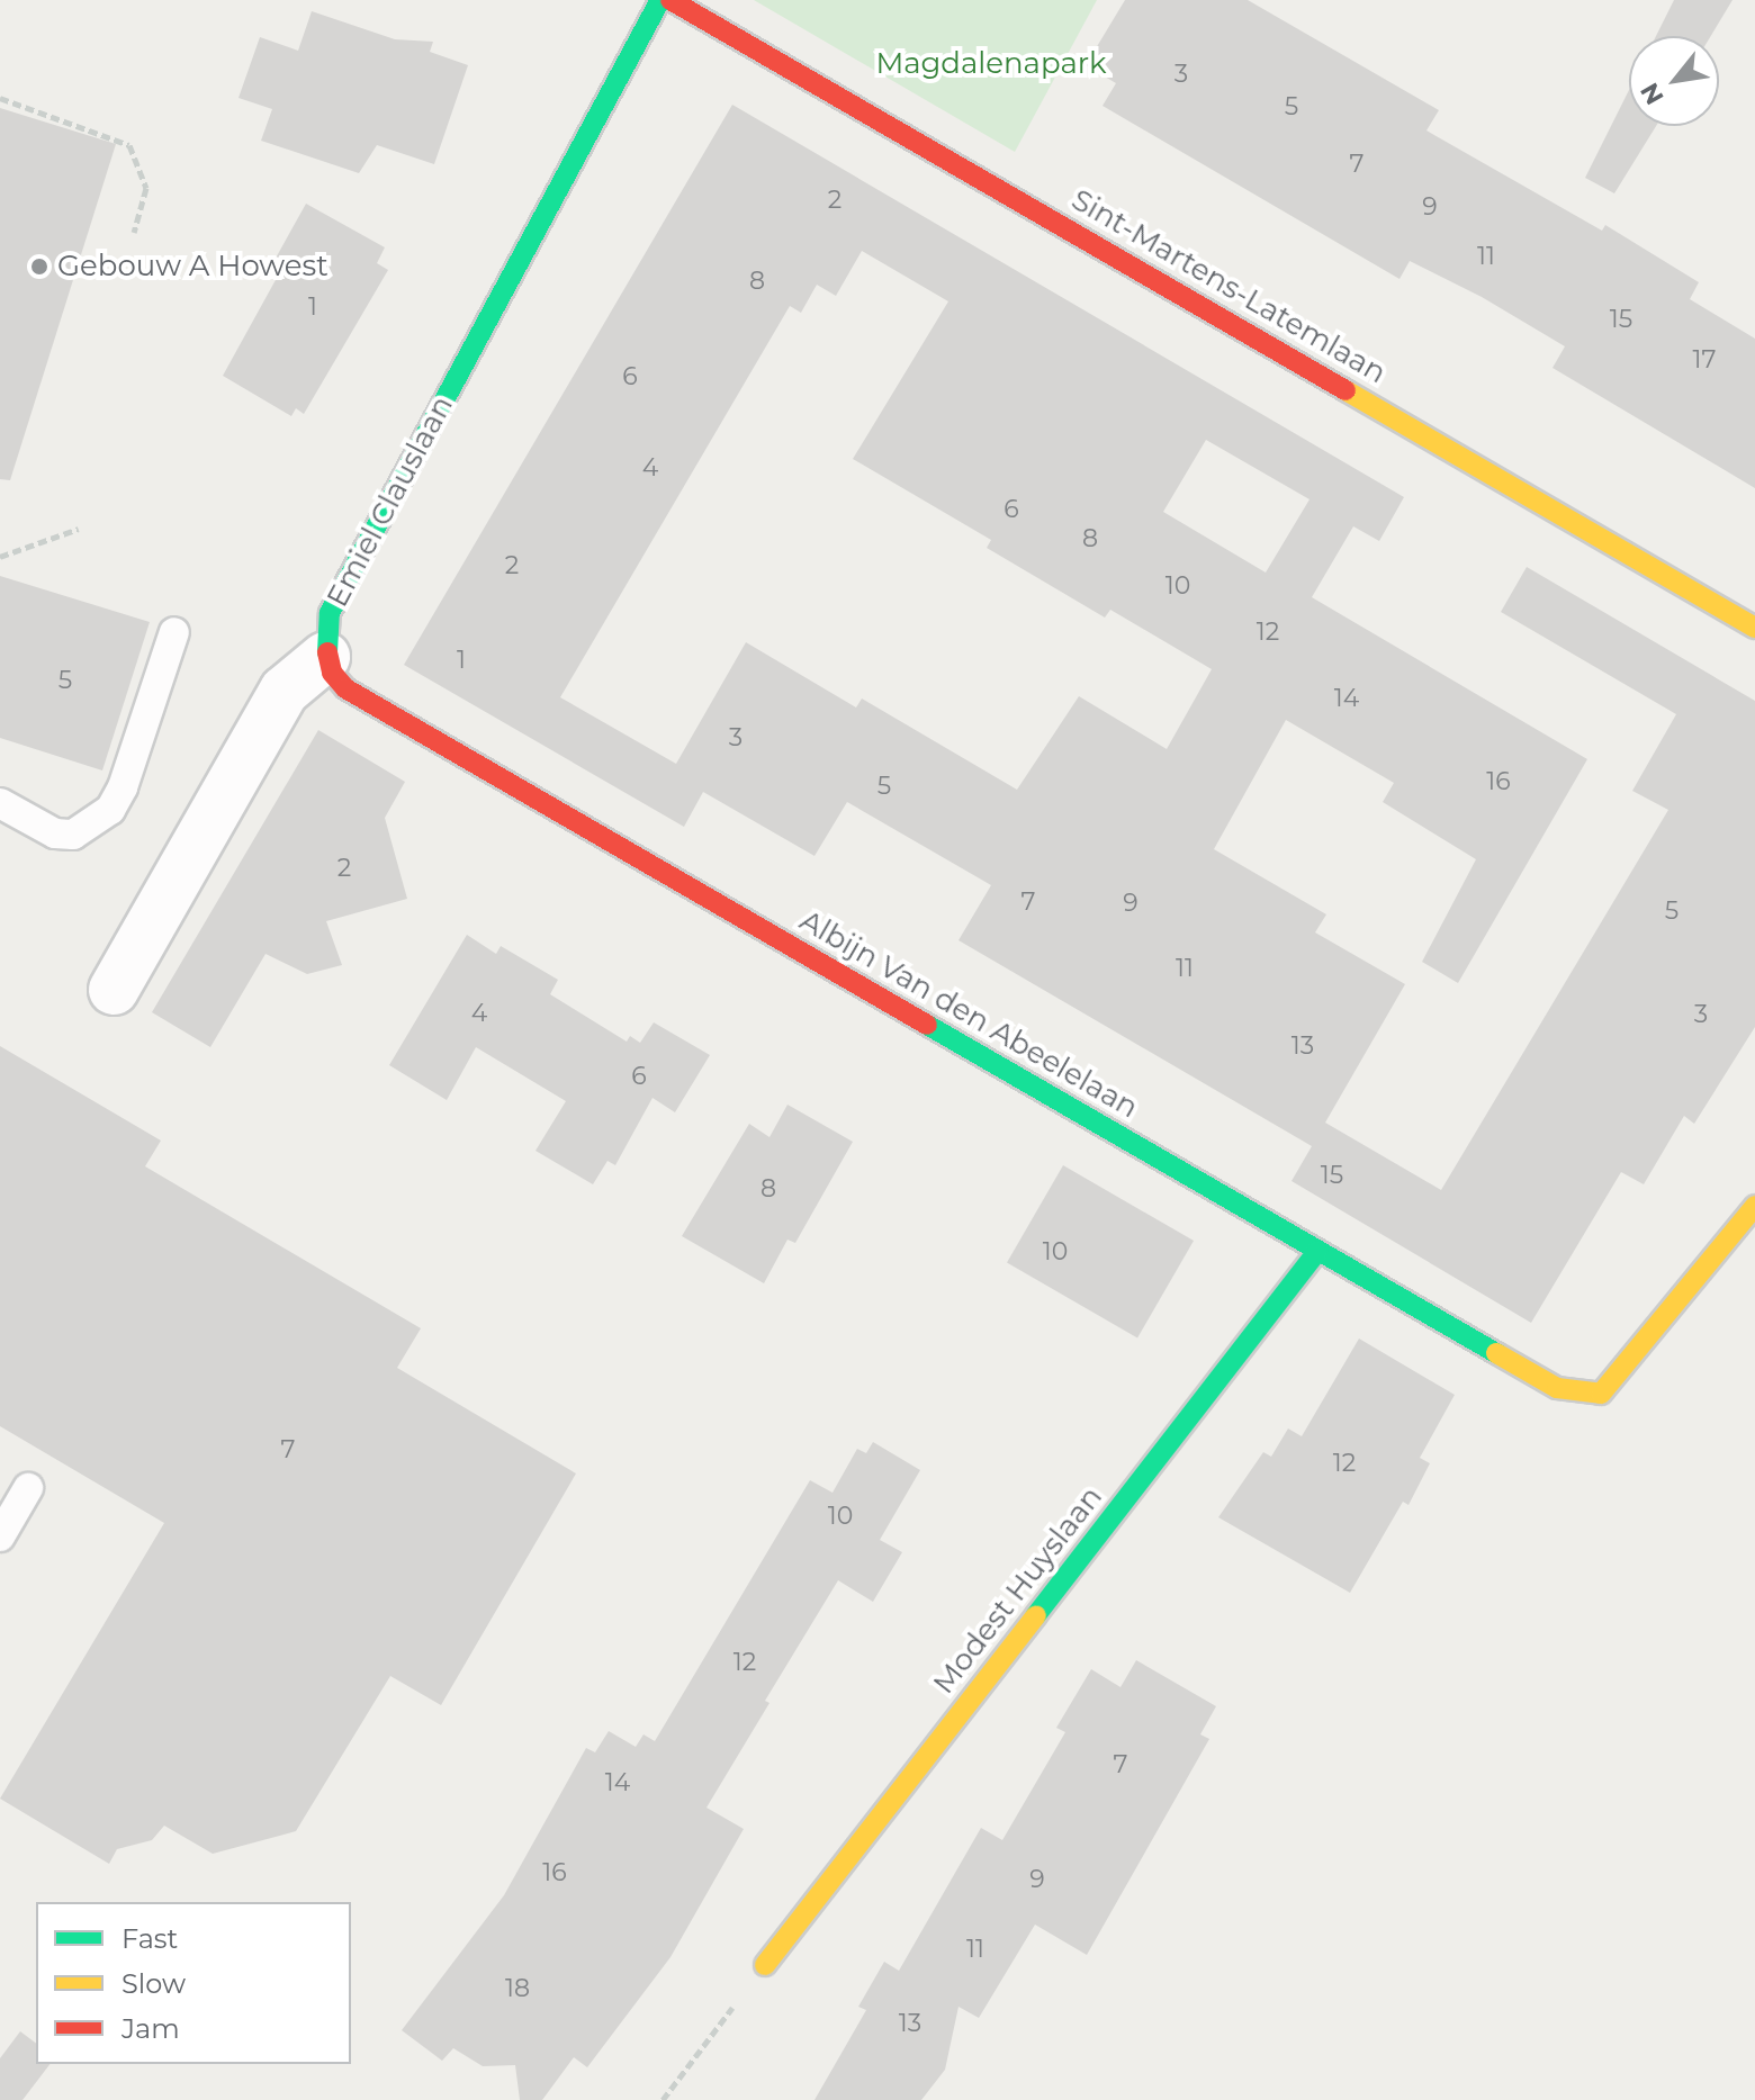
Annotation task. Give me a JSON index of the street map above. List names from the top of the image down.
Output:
{
  "streets": {
    "street": [
      "Sint-Martens-Latemlaan",
      "Emiel Clauslaan",
      "Albijn Van den Abeelelaan",
      "Modest Huyslaan"
    ]
  },
  "crossings": [
    ["Emiel Clauslaan", "Albijn Van den Abeelelaan"],
    ["Albijn Van den Abeelelaan", "Modest Huyslaan"]
  ],
  "parks": ["Magdalenapark"],
  "places": ["Gebouw A Howest"],
  "house_numbers": [
    "3",
    "5",
    "7",
    "2",
    "9",
    "11",
    "8",
    "1",
    "15",
    "17",
    "6",
    "4",
    "6",
    "8",
    "2",
    "10",
    "12",
    "1",
    "5",
    "14",
    "3",
    "16",
    "5",
    "2",
    "7",
    "9",
    "5",
    "11",
    "4",
    "3",
    "13",
    "6",
    "15",
    "8",
    "10",
    "7",
    "12",
    "10",
    "12",
    "7",
    "14",
    "16",
    "9",
    "11",
    "18",
    "13"
  ],
  "legend": ["Fast", "Slow", "Jam"],
  "north": "bottom left"
}
